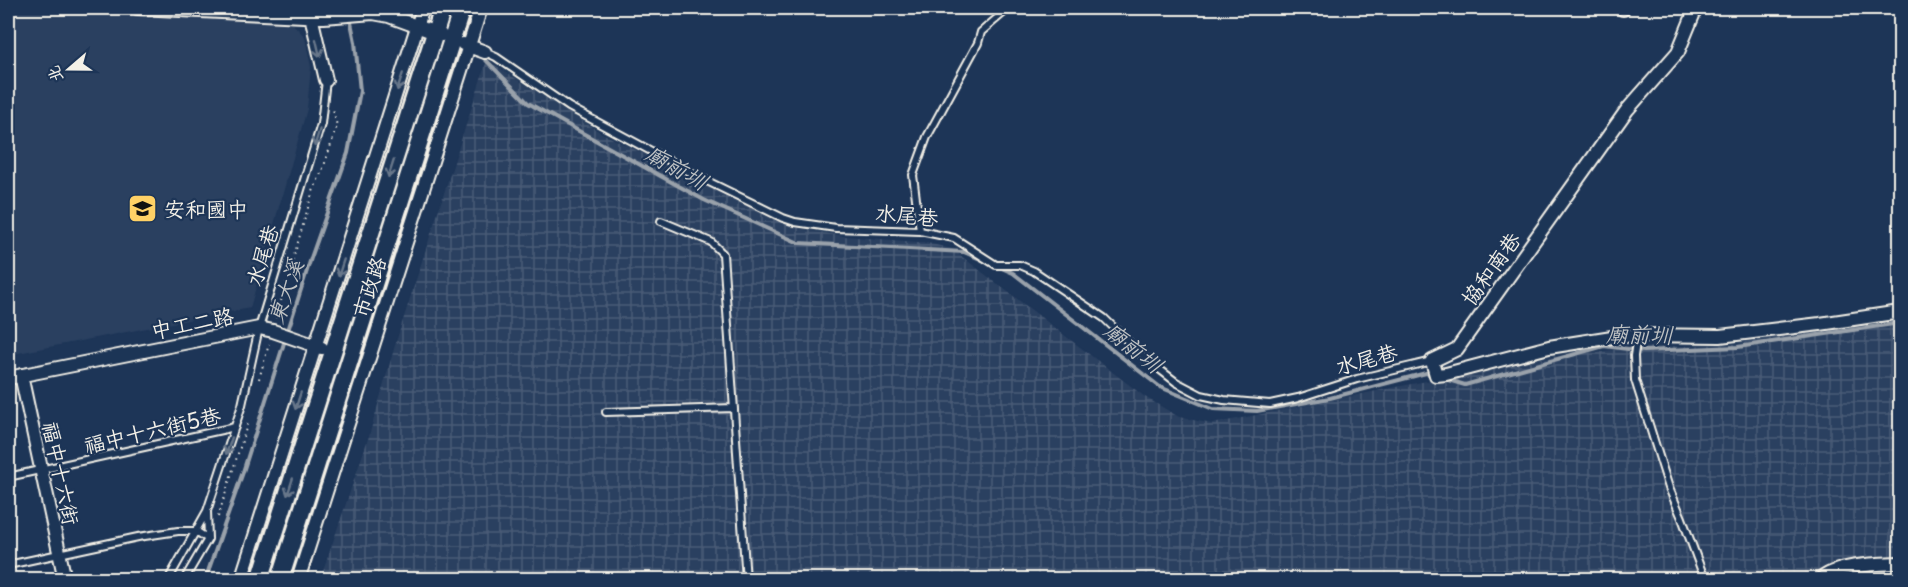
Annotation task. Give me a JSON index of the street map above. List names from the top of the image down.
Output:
{
  "streets": {
    "street": [
      "水尾巷",
      "協和南巷",
      "市政路",
      "中工二路",
      "福中十六街"
    ],
    "lane": ["福中十六街5巷"]
  },
  "crossings": [
    ["水尾巷", "協和南巷"],
    ["水尾巷", "市政路"],
    ["水尾巷", "中工二路"],
    ["水尾巷", "福中十六街5巷"],
    ["市政路", "中工二路"],
    ["中工二路", "福中十六街"],
    ["福中十六街5巷", "福中十六街"]
  ],
  "water": ["廟前圳", "東大溪"],
  "places": {
    "school or university": ["安和國中"]
  },
  "north": "left"
}
